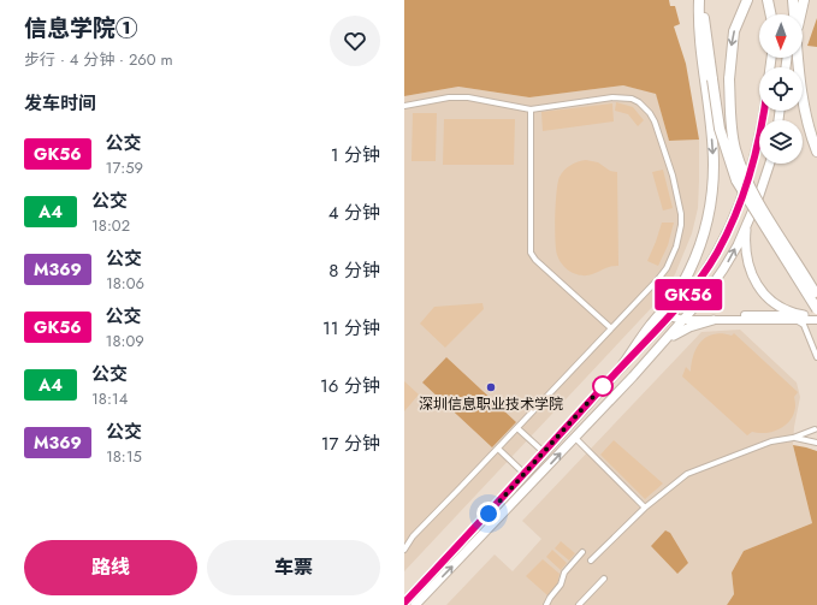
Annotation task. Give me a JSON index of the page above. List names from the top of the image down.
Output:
{
  "places": ["深圳信息职业技术学院"],
  "lines": ["bus line GK56"],
  "north": "bottom",
  "page": {
    "heading": [
      ["信息学院①", "步行 · 4 分钟 · 260 m"],
      "发车时间"
    ],
    "on_map": "GK56",
    "list": [
      {
        "mark": "GK56",
        "name": "公交",
        "note": "17:59",
        "value": "1 分钟"
      },
      {
        "mark": "A4",
        "name": "公交",
        "note": "18:02",
        "value": "4 分钟"
      },
      {
        "mark": "M369",
        "name": "公交",
        "note": "18:06",
        "value": "8 分钟"
      },
      {
        "mark": "GK56",
        "name": "公交",
        "note": "18:09",
        "value": "11 分钟"
      },
      {
        "mark": "A4",
        "name": "公交",
        "note": "18:14",
        "value": "16 分钟"
      },
      {
        "mark": "M369",
        "name": "公交",
        "note": "18:15",
        "value": "17 分钟"
      }
    ],
    "buttons": ["路线", "车票"]
  }
}
